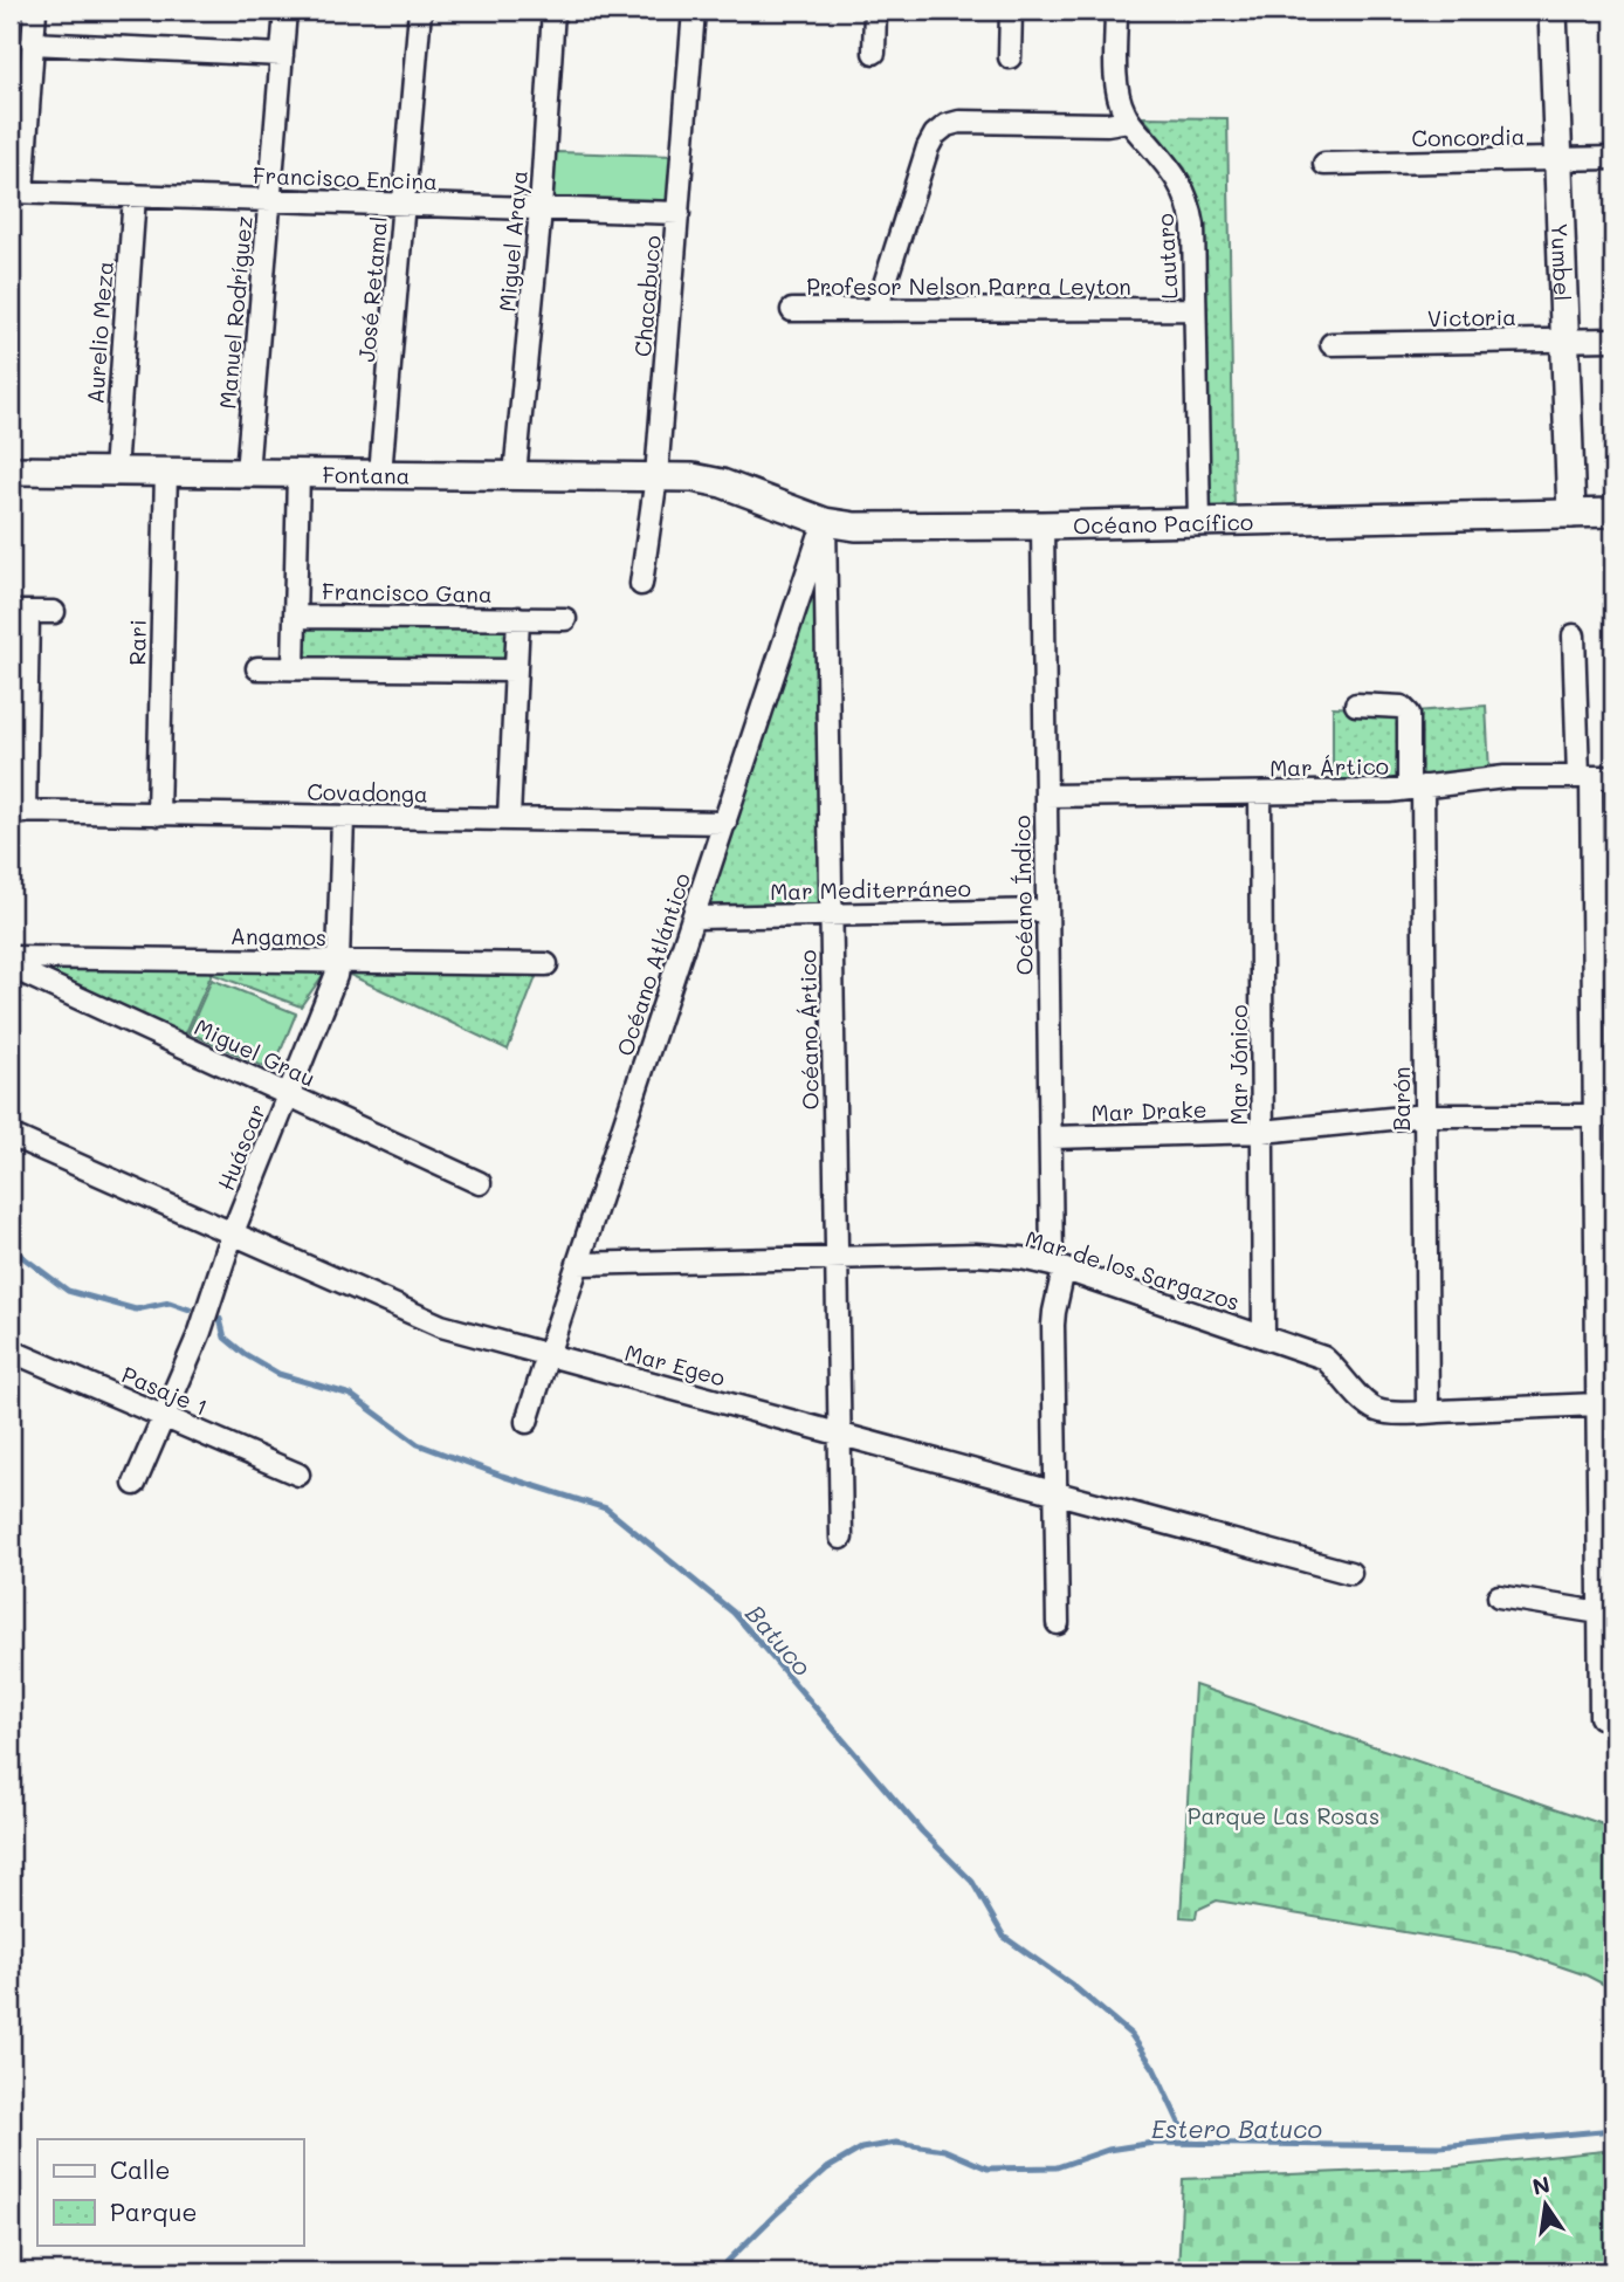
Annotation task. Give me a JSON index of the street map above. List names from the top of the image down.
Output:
{
  "streets": {
    "street": [
      "Concordia",
      "Francisco Encina",
      "Miguel Araya",
      "Lautaro",
      "Yumbel",
      "Profesor Nelson Parra Leyton",
      "José Retamal",
      "Chacabuco",
      "Manuel Rodríguez",
      "Victoria",
      "Aurelio Meza",
      "Fontana",
      "Océano Pacífico",
      "Francisco Gana",
      "Rari",
      "Mar Ártico",
      "Covadonga",
      "Mar Mediterráneo",
      "Océano Índico",
      "Angamos",
      "Océano Atlántico",
      "Océano Ártico",
      "Miguel Grau",
      "Mar Jónico",
      "Barón",
      "Mar Drake",
      "Huáscar",
      "Mar de los Sargazos",
      "Mar Egeo",
      "Pasaje 1"
    ]
  },
  "crossings": [
    ["Concordia", "Yumbel"],
    ["Francisco Encina", "Miguel Araya"],
    ["Francisco Encina", "José Retamal"],
    ["Francisco Encina", "Chacabuco"],
    ["Francisco Encina", "Manuel Rodríguez"],
    ["Francisco Encina", "Aurelio Meza"],
    ["Miguel Araya", "Fontana"],
    ["Lautaro", "Profesor Nelson Parra Leyton"],
    ["Lautaro", "Océano Pacífico"],
    ["Yumbel", "Victoria"],
    ["Yumbel", "Océano Pacífico"],
    ["José Retamal", "Fontana"],
    ["Chacabuco", "Fontana"],
    ["Manuel Rodríguez", "Fontana"],
    ["Aurelio Meza", "Fontana"],
    ["Fontana", "Océano Pacífico"],
    ["Fontana", "Francisco Gana"],
    ["Fontana", "Rari"],
    ["Océano Pacífico", "Océano Índico"],
    ["Océano Pacífico", "Océano Atlántico"],
    ["Océano Pacífico", "Océano Ártico"],
    ["Francisco Gana", "Covadonga"],
    ["Rari", "Covadonga"],
    ["Mar Ártico", "Océano Índico"],
    ["Mar Ártico", "Mar Jónico"],
    ["Mar Ártico", "Barón"],
    ["Covadonga", "Océano Atlántico"],
    ["Covadonga", "Huáscar"],
    ["Mar Mediterráneo", "Océano Índico"],
    ["Mar Mediterráneo", "Océano Atlántico"],
    ["Mar Mediterráneo", "Océano Ártico"],
    ["Océano Índico", "Mar Drake"],
    ["Océano Índico", "Mar de los Sargazos"],
    ["Océano Índico", "Mar Egeo"],
    ["Angamos", "Huáscar"],
    ["Océano Atlántico", "Océano Ártico"],
    ["Océano Atlántico", "Mar de los Sargazos"],
    ["Océano Atlántico", "Mar Egeo"],
    ["Océano Ártico", "Mar de los Sargazos"],
    ["Océano Ártico", "Mar Egeo"],
    ["Miguel Grau", "Huáscar"],
    ["Mar Jónico", "Mar Drake"],
    ["Mar Jónico", "Mar de los Sargazos"],
    ["Barón", "Mar Drake"],
    ["Barón", "Mar de los Sargazos"],
    ["Huáscar", "Mar Egeo"],
    ["Huáscar", "Pasaje 1"]
  ],
  "water": ["Batuco", "Estero Batuco"],
  "parks": ["Parque Las Rosas"],
  "legend": ["Calle", "Parque"],
  "north": "top"
}
